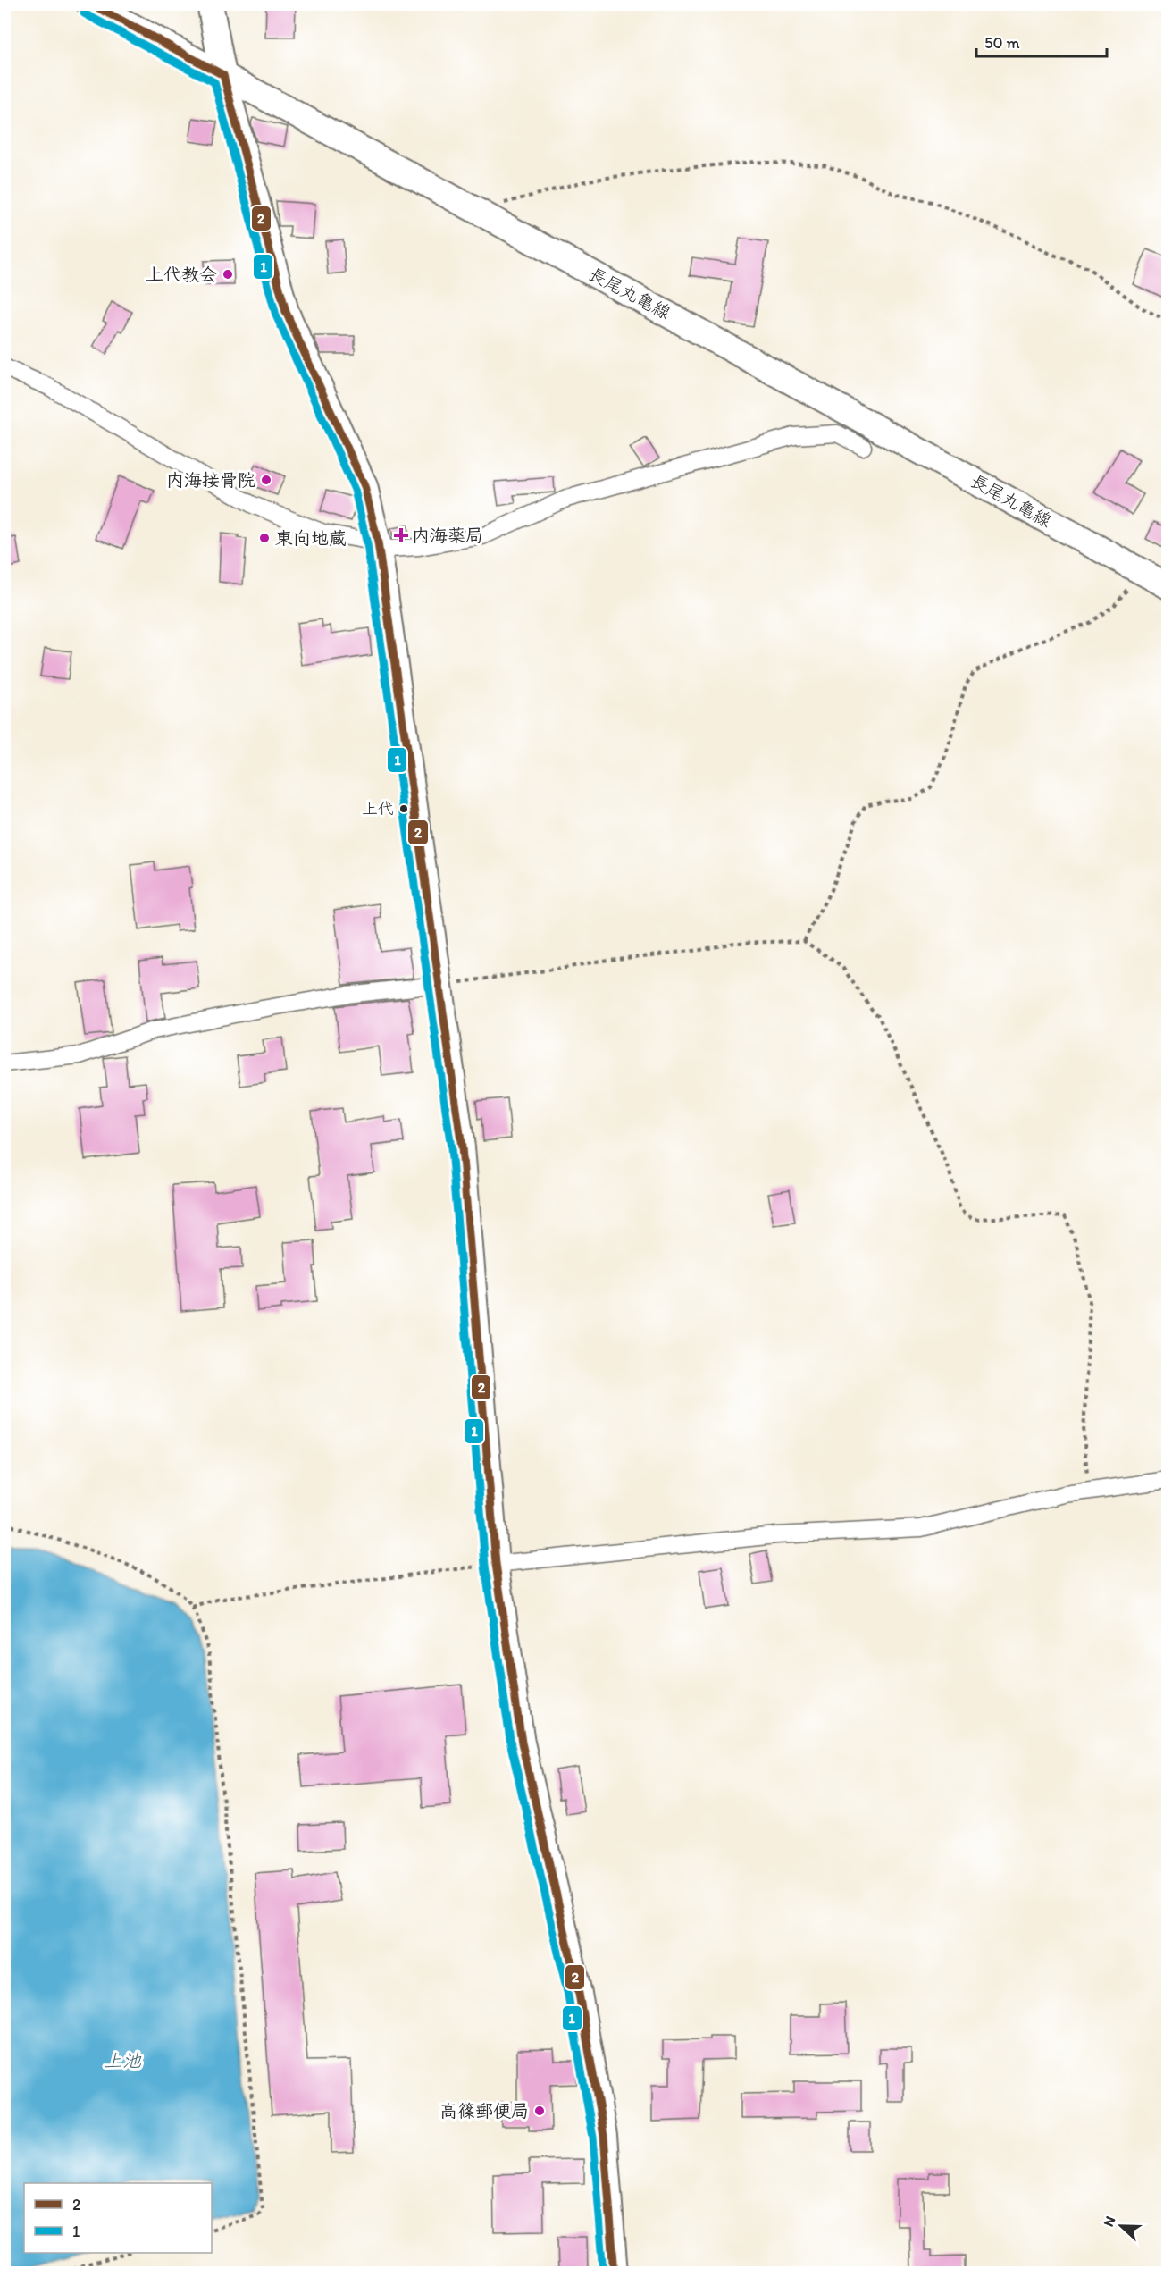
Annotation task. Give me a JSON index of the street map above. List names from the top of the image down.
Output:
{
  "streets": {
    "main road": ["長尾丸亀線"]
  },
  "water": ["上池"],
  "places": {
    "other": [
      "上代教会",
      "内海接骨院",
      "東向地蔵",
      "上代",
      "高篠郵便局"
    ],
    "health": ["内海薬局"]
  },
  "lines": ["transit line 2", "transit line 1"],
  "legend": ["2", "1"],
  "scale_bar": "50 m",
  "north": "left"
}
